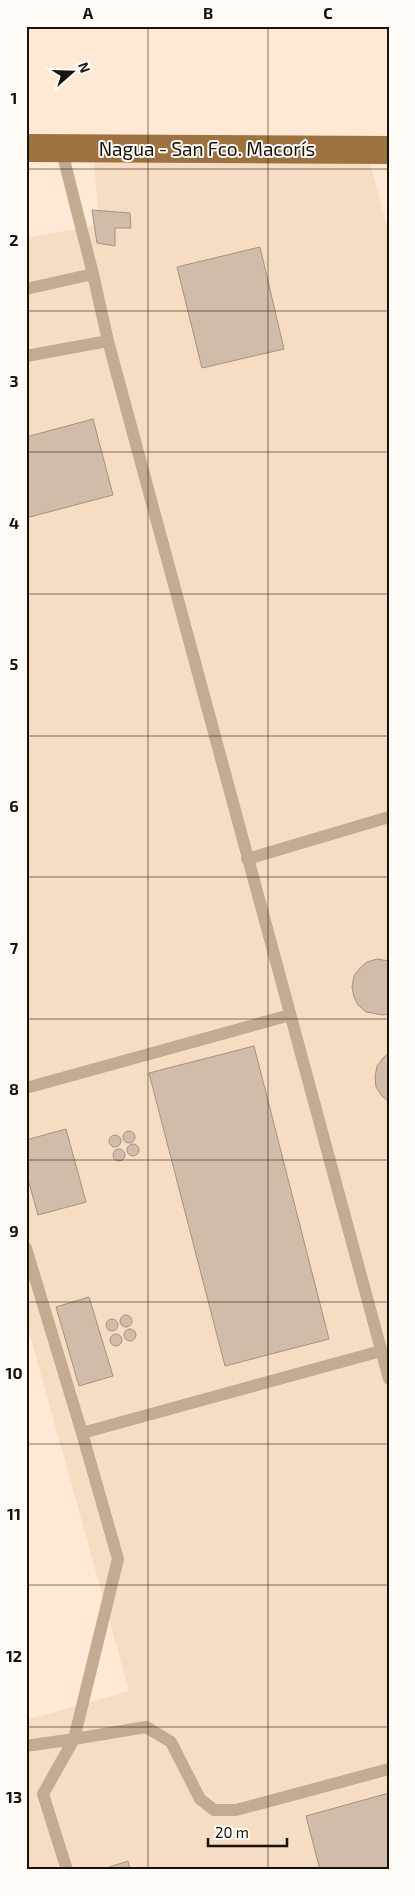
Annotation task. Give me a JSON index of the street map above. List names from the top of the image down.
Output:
{
  "streets": {
    "main road": ["Nagua - San Fco. Macorís"]
  },
  "scale_bar": "20 m",
  "north": "right",
  "grid": {
    "columns": ["A", "B", "C"],
    "rows": [
      "1",
      "2",
      "3",
      "4",
      "5",
      "6",
      "7",
      "8",
      "9",
      "10",
      "11",
      "12",
      "13"
    ]
  }
}
